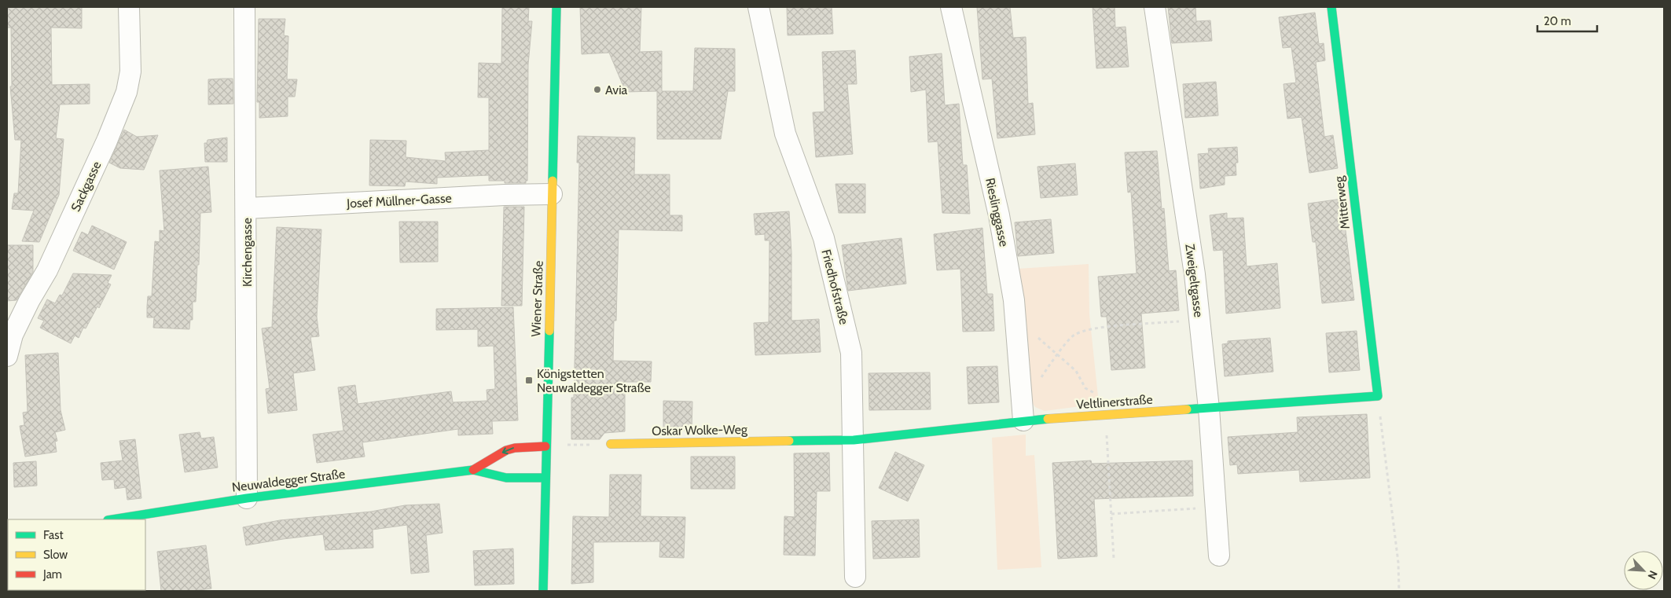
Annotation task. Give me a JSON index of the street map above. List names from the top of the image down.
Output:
{
  "streets": {
    "street": [
      "Sackgasse",
      "Josef Müllner-Gasse",
      "Mitterweg",
      "Rieslinggasse",
      "Kirchengasse",
      "Zweigeltgasse",
      "Friedhofstraße",
      "Wiener Straße",
      "Veltlinerstraße",
      "Oskar Wolke-Weg",
      "Neuwaldegger Straße"
    ]
  },
  "crossings": [
    ["Josef Müllner-Gasse", "Kirchengasse"],
    ["Josef Müllner-Gasse", "Wiener Straße"],
    ["Mitterweg", "Veltlinerstraße"],
    ["Rieslinggasse", "Veltlinerstraße"],
    ["Kirchengasse", "Neuwaldegger Straße"],
    ["Zweigeltgasse", "Veltlinerstraße"],
    ["Friedhofstraße", "Veltlinerstraße"],
    ["Friedhofstraße", "Oskar Wolke-Weg"],
    ["Wiener Straße", "Neuwaldegger Straße"],
    ["Veltlinerstraße", "Oskar Wolke-Weg"]
  ],
  "places": {
    "other": ["Avia"],
    "transit": ["Königstetten Neuwaldegger Straße"]
  },
  "legend": ["Fast", "Slow", "Jam"],
  "scale_bar": "20 m",
  "north": "bottom right"
}
